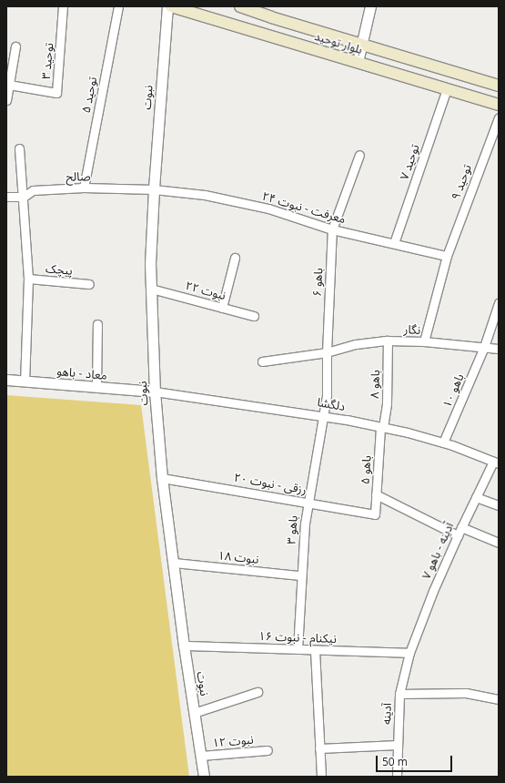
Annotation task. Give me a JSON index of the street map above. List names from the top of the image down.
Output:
{
  "streets": {
    "main road": ["بلوار توحید"],
    "street": [
      "توحید ۳",
      "توحید ۵",
      "نبوت",
      "توحید ۷",
      "صالح",
      "توحید ۹",
      "معرفت - نبوت ۲۴",
      "پیچک",
      "باهو ۶",
      "نبوت ۲۲",
      "نگار",
      "معاد - باهو",
      "باهو ۸",
      "باهو ۱۰",
      "دلگشا",
      "باهو ۵",
      "رزقی - نبوت ۲۰",
      "باهو ۳",
      "آدینه - باهو ۷",
      "نبوت ۱۸",
      "نیکنام - نبوت ۱۶",
      "آدینه",
      "نبوت ۱۲"
    ]
  },
  "crossings": [
    ["بلوار توحید", "توحید ۷"],
    ["توحید ۵", "صالح"],
    ["نبوت", "صالح"],
    ["نبوت", "معرفت - نبوت ۲۴"],
    ["نبوت", "نبوت ۲۲"],
    ["نبوت", "معاد - باهو"],
    ["نبوت", "دلگشا"],
    ["نبوت", "رزقی - نبوت ۲۰"],
    ["نبوت", "نبوت ۱۸"],
    ["نبوت", "نیکنام - نبوت ۱۶"],
    ["نبوت", "نبوت ۱۲"],
    ["توحید ۷", "معرفت - نبوت ۲۴"],
    ["صالح", "معرفت - نبوت ۲۴"],
    ["توحید ۹", "معرفت - نبوت ۲۴"],
    ["توحید ۹", "نگار"],
    ["معرفت - نبوت ۲۴", "باهو ۶"],
    ["باهو ۶", "نگار"],
    ["باهو ۶", "دلگشا"],
    ["باهو ۶", "باهو ۳"],
    ["نگار", "باهو ۸"],
    ["نگار", "باهو ۱۰"],
    ["معاد - باهو", "دلگشا"],
    ["باهو ۸", "دلگشا"],
    ["باهو ۸", "باهو ۵"],
    ["باهو ۱۰", "دلگشا"],
    ["دلگشا", "باهو ۵"],
    ["دلگشا", "باهو ۳"],
    ["دلگشا", "آدینه - باهو ۷"],
    ["باهو ۵", "رزقی - نبوت ۲۰"],
    ["رزقی - نبوت ۲۰", "باهو ۳"],
    ["باهو ۳", "نبوت ۱۸"],
    ["باهو ۳", "نیکنام - نبوت ۱۶"],
    ["آدینه - باهو ۷", "نیکنام - نبوت ۱۶"],
    ["آدینه - باهو ۷", "آدینه"],
    ["نیکنام - نبوت ۱۶", "آدینه"]
  ],
  "scale_bar": "50 m"
}
